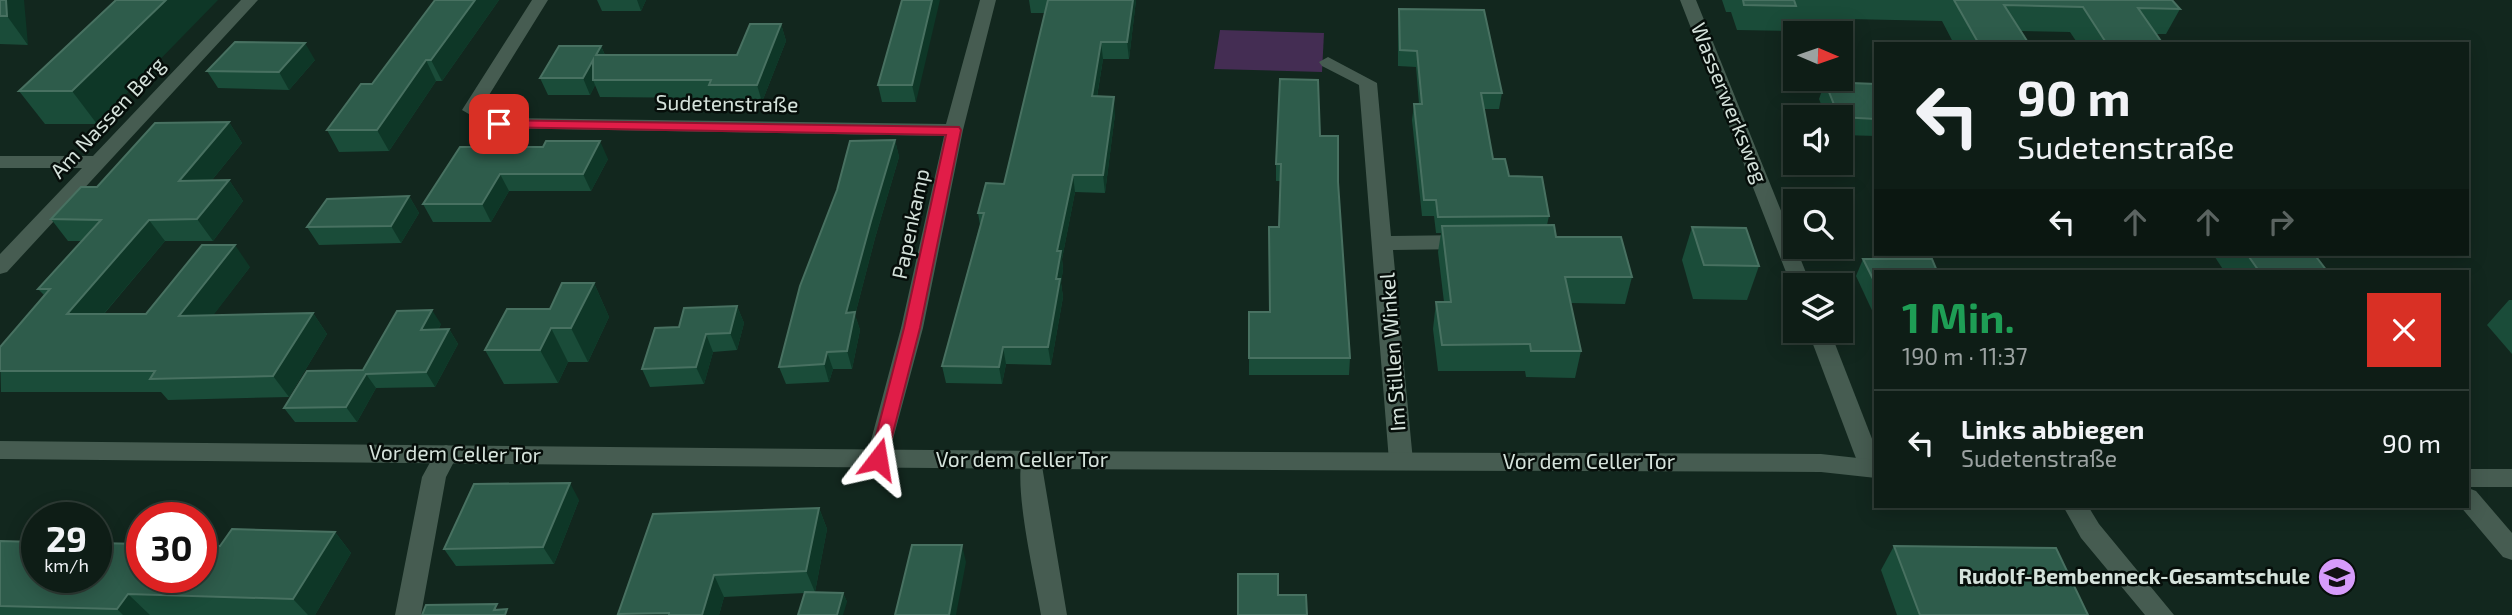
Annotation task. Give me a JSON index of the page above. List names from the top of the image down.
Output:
{
  "streets": {
    "street": [
      "Wasserwerksweg",
      "Sudetenstraße",
      "Am Nassen Berg",
      "Papenkamp",
      "Im Stillen Winkel",
      "Vor dem Celler Tor"
    ]
  },
  "crossings": [
    ["Sudetenstraße", "Papenkamp"],
    ["Papenkamp", "Vor dem Celler Tor"],
    ["Im Stillen Winkel", "Vor dem Celler Tor"]
  ],
  "places": {
    "school or university": ["Rudolf-Bembenneck-Gesamtschule"]
  },
  "north": "right",
  "page": {
    "turn": ["90 m", "Sudetenstraße"],
    "heading": ["1 Min.", "190 m · 11:37"],
    "list": [
      {
        "name": "Links abbiegen",
        "note": "Sudetenstraße",
        "value": "90 m"
      }
    ],
    "speed": "29 km/h",
    "limit": "30"
  }
}
